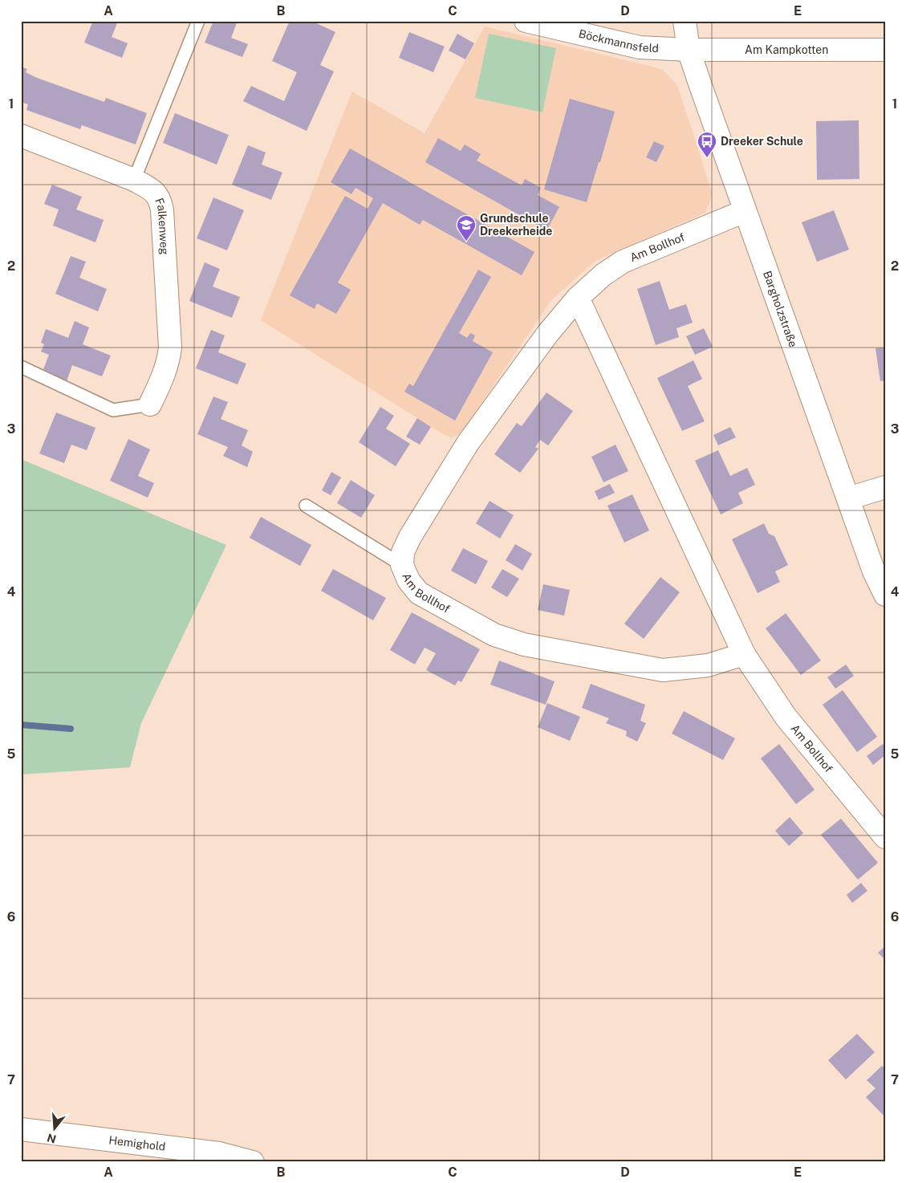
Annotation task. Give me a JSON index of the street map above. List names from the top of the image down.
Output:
{
  "streets": {
    "street": [
      "Böckmannsfeld",
      "Am Kampkotten",
      "Falkenweg",
      "Am Bollhof",
      "Bargholzstraße",
      "Hemighold"
    ]
  },
  "crossings": [
    ["Böckmannsfeld", "Am Kampkotten"],
    ["Böckmannsfeld", "Bargholzstraße"],
    ["Am Kampkotten", "Bargholzstraße"],
    ["Am Bollhof", "Bargholzstraße"]
  ],
  "places": {
    "bus stop": ["Dreeker Schule"],
    "school or university": ["Grundschule Dreekerheide"]
  },
  "north": "bottom",
  "grid": {
    "columns": [
      "A",
      "B",
      "C",
      "D",
      "E"
    ],
    "rows": [
      "1",
      "2",
      "3",
      "4",
      "5",
      "6",
      "7"
    ]
  }
}
